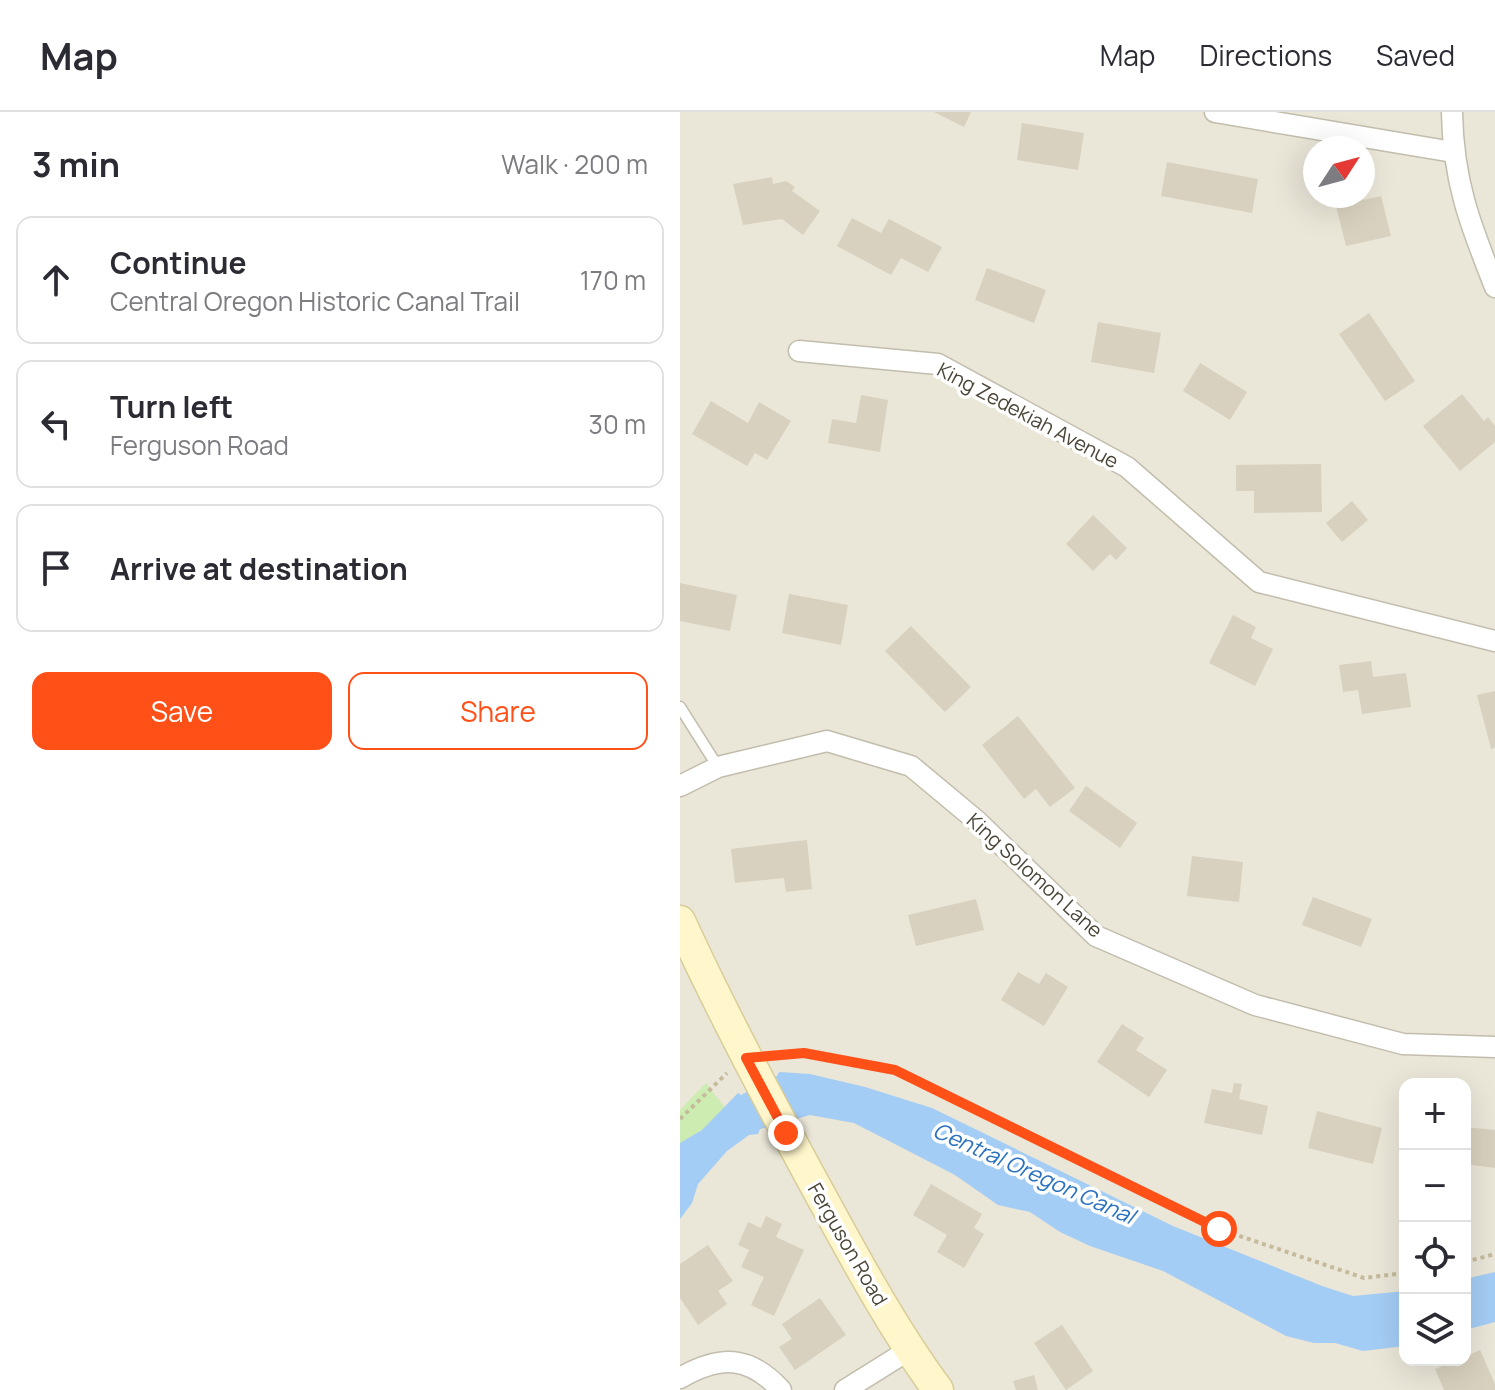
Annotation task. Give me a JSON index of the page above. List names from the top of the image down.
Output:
{
  "streets": {
    "street": ["King Zedekiah Avenue", "King Solomon Lane", "Ferguson Road"]
  },
  "water": ["Central Oregon Canal"],
  "north": "top right",
  "page": {
    "header": "Map",
    "nav": ["Map", "Directions", "Saved"],
    "heading": ["3 min", "Walk · 200 m"],
    "list": [
      ["Continue", "Central Oregon Historic Canal Trail", "170 m"],
      ["Turn left", "Ferguson Road", "30 m"],
      "Arrive at destination"
    ],
    "buttons": ["Save", "Share"],
    "map_buttons": ["+", "−"]
  }
}
